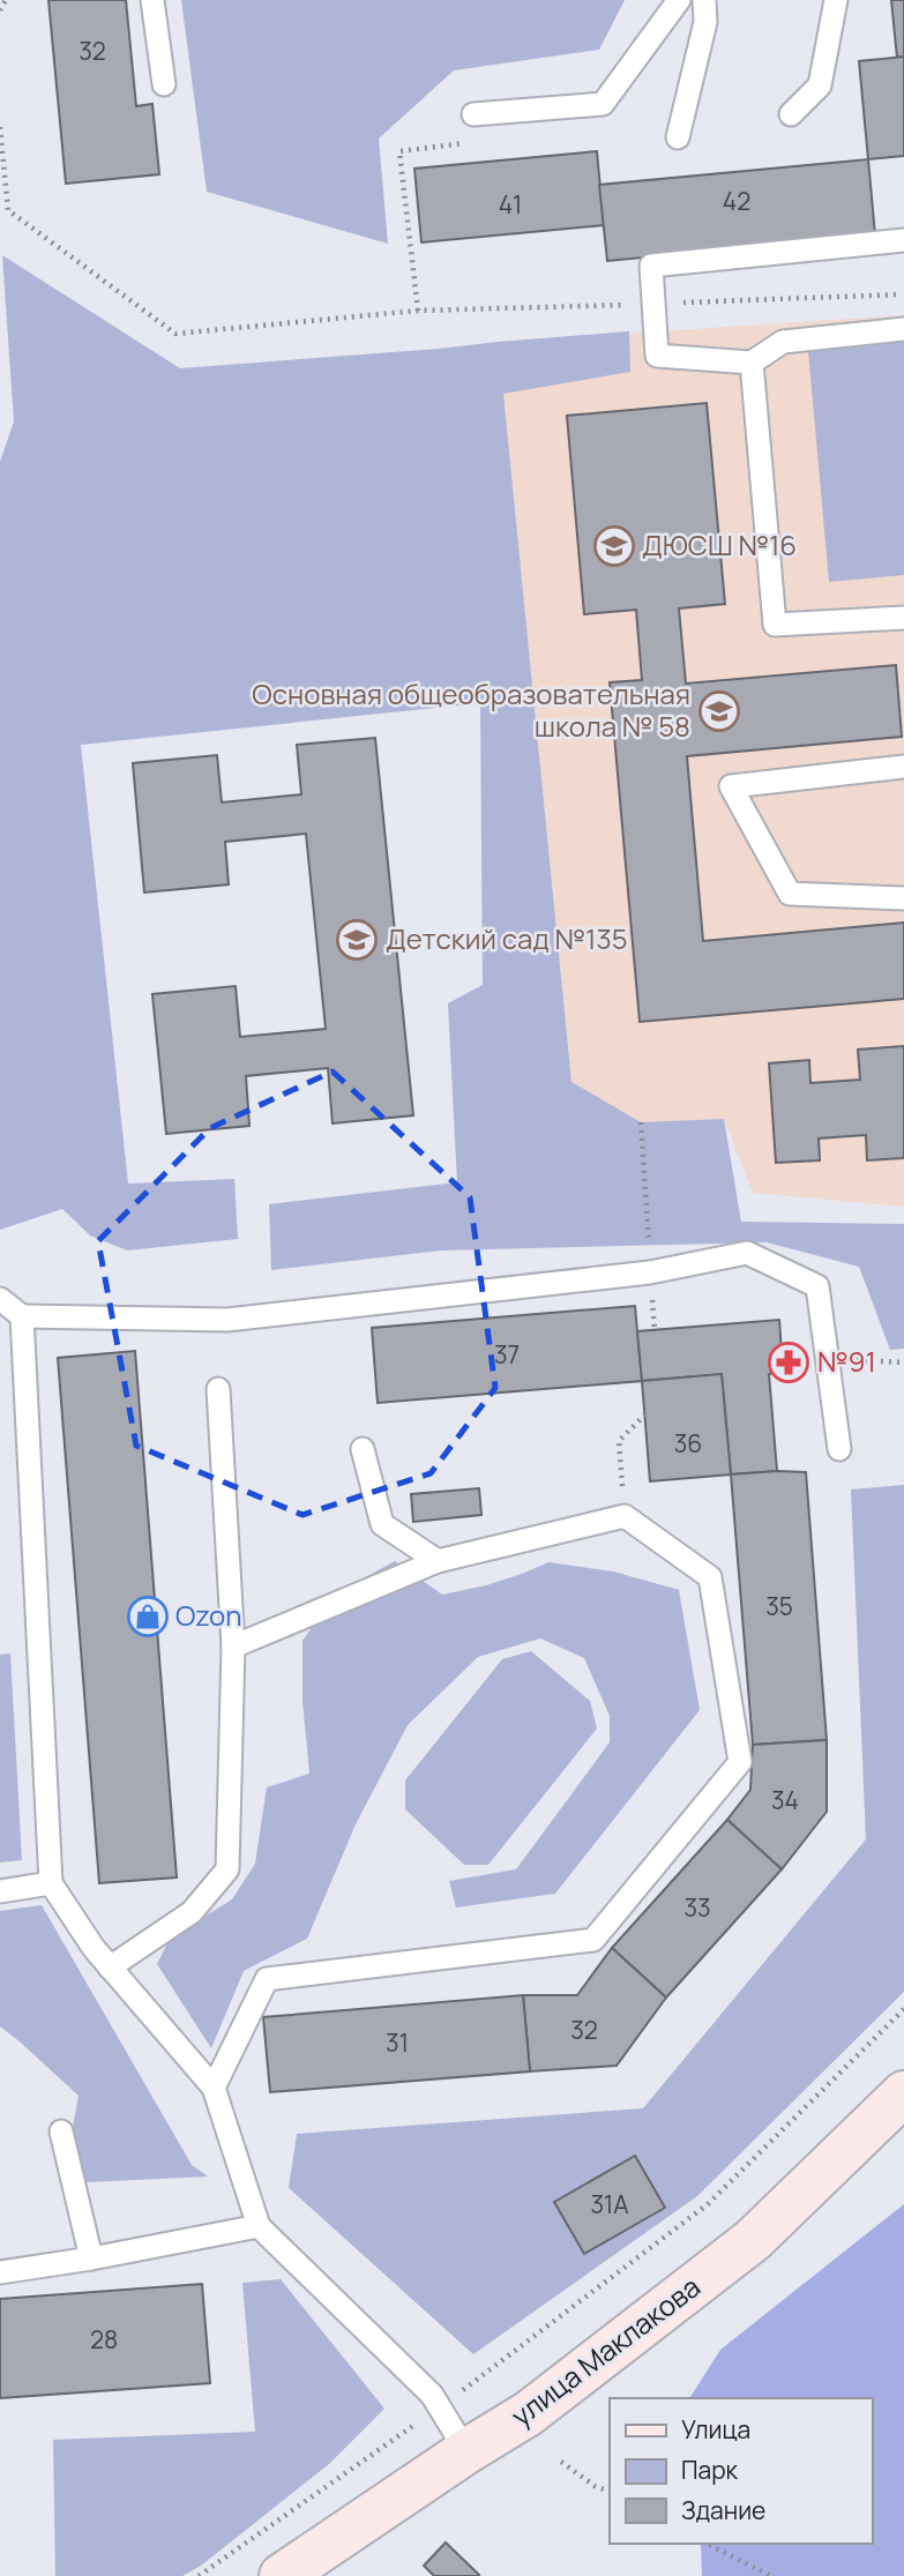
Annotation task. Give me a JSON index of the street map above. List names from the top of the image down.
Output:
{
  "streets": {
    "street": ["улица Маклакова"]
  },
  "places": {
    "school or university": ["ДЮСШ №16", "Основная общеобразовательная школа № 58", "Детский сад №135"],
    "pharmacy": ["№91"],
    "shop": ["Ozon"]
  },
  "house_numbers": [
    "32",
    "42",
    "41",
    "37",
    "36",
    "35",
    "34",
    "33",
    "32",
    "31",
    "31А",
    "28"
  ],
  "legend": ["Улица", "Парк", "Здание"]
}
